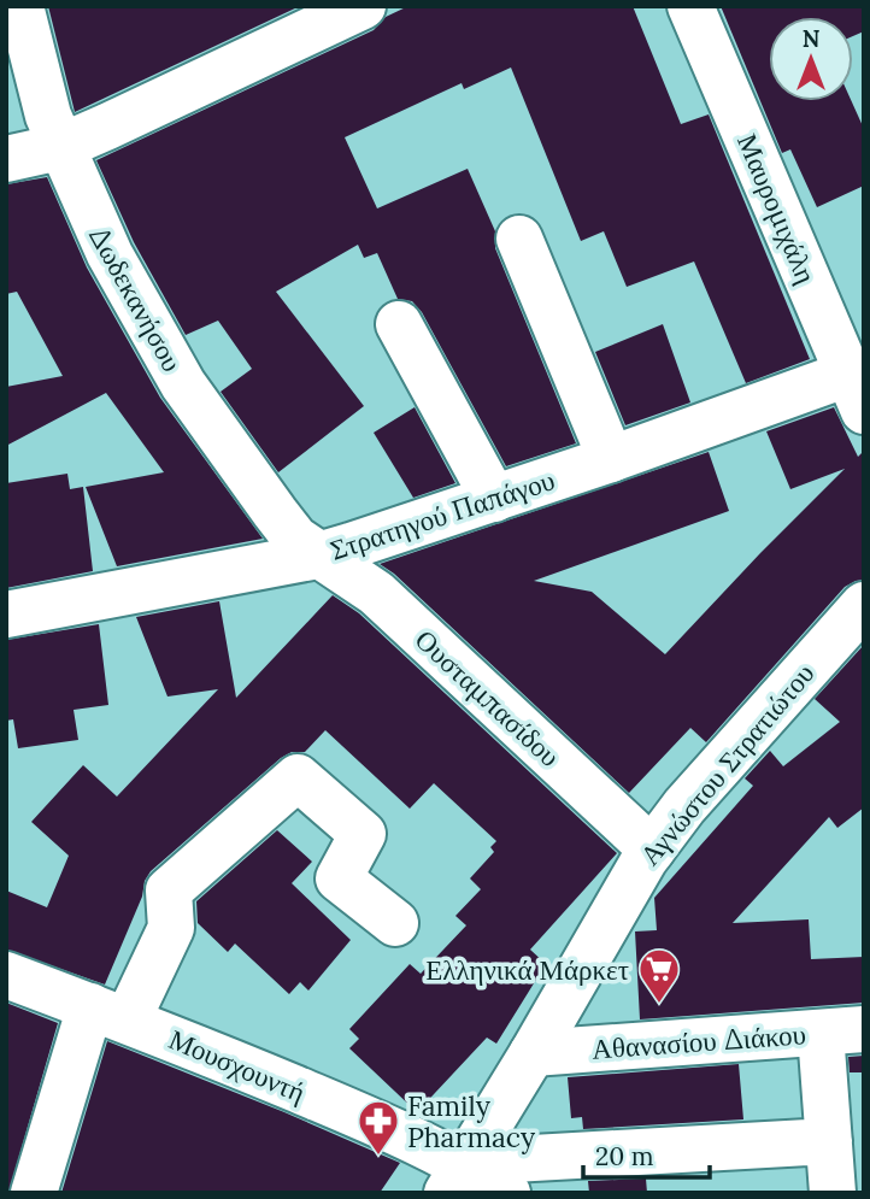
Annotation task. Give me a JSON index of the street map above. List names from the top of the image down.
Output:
{
  "streets": {
    "street": [
      "Μαυρομιχάλη",
      "Δωδεκανήσου",
      "Στρατηγού Παπάγου",
      "Ουσταμπασίδου",
      "Αγνώστου Στρατιώτου",
      "Αθανασίου Διάκου",
      "Μουσχουντή"
    ]
  },
  "crossings": [
    ["Μαυρομιχάλη", "Στρατηγού Παπάγου"],
    ["Δωδεκανήσου", "Στρατηγού Παπάγου"],
    ["Δωδεκανήσου", "Ουσταμπασίδου"],
    ["Στρατηγού Παπάγου", "Ουσταμπασίδου"],
    ["Ουσταμπασίδου", "Αγνώστου Στρατιώτου"],
    ["Αγνώστου Στρατιώτου", "Αθανασίου Διάκου"],
    ["Αγνώστου Στρατιώτου", "Μουσχουντή"]
  ],
  "places": {
    "supermarket": ["Ελληνικά Μάρκετ"],
    "pharmacy": ["Family Pharmacy"]
  },
  "scale_bar": "20 m",
  "north": "top"
}
